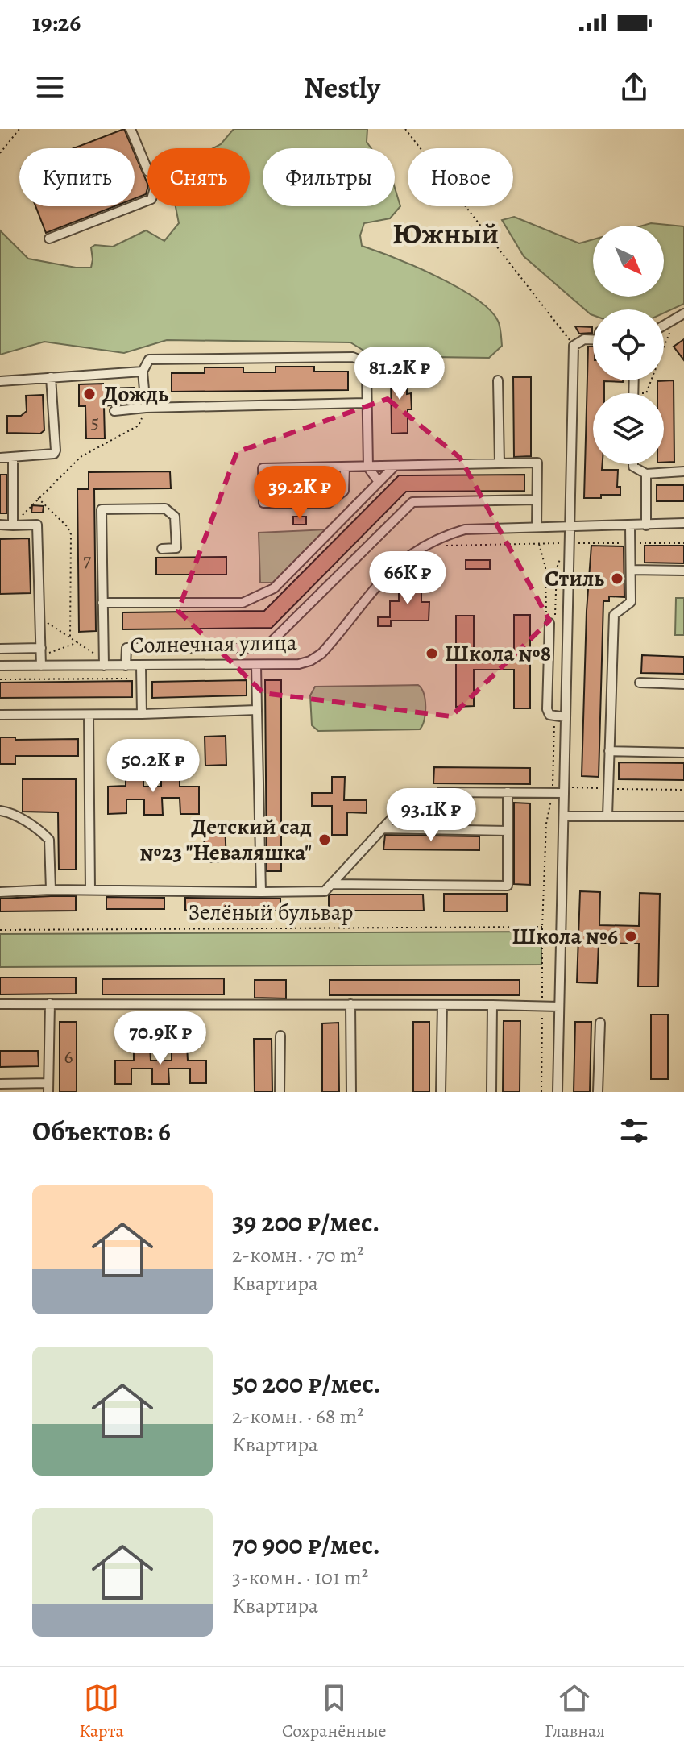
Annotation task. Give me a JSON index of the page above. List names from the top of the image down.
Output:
{
  "streets": {
    "street": ["Солнечная улица"],
    "path": ["Зелёный бульвар"]
  },
  "districts": ["Южный"],
  "places": [
    "Дождь",
    "Стиль",
    "Школа №8",
    "Детский сад №23 \"Неваляшка\"",
    "Школа №6"
  ],
  "house_numbers": ["5", "7", "6"],
  "north": "bottom right",
  "page": {
    "status": "19:26",
    "header": "Nestly",
    "chip": [
      "Купить",
      "Снять",
      "Фильтры",
      "Новое"
    ],
    "price": [
      "81.2K ₽",
      "39.2K ₽",
      "66K ₽",
      "50.2K ₽",
      "93.1K ₽",
      "70.9K ₽"
    ],
    "heading": "Объектов: 6",
    "list": [
      {
        "name": "39 200 ₽/мес.",
        "note": "2-комн. · 70 m² · Квартира"
      },
      {
        "name": "50 200 ₽/мес.",
        "note": "2-комн. · 68 m² · Квартира"
      },
      {
        "name": "70 900 ₽/мес.",
        "note": "3-комн. · 101 m² · Квартира"
      }
    ],
    "tabs": ["Карта", "Сохранённые", "Главная"]
  }
}
